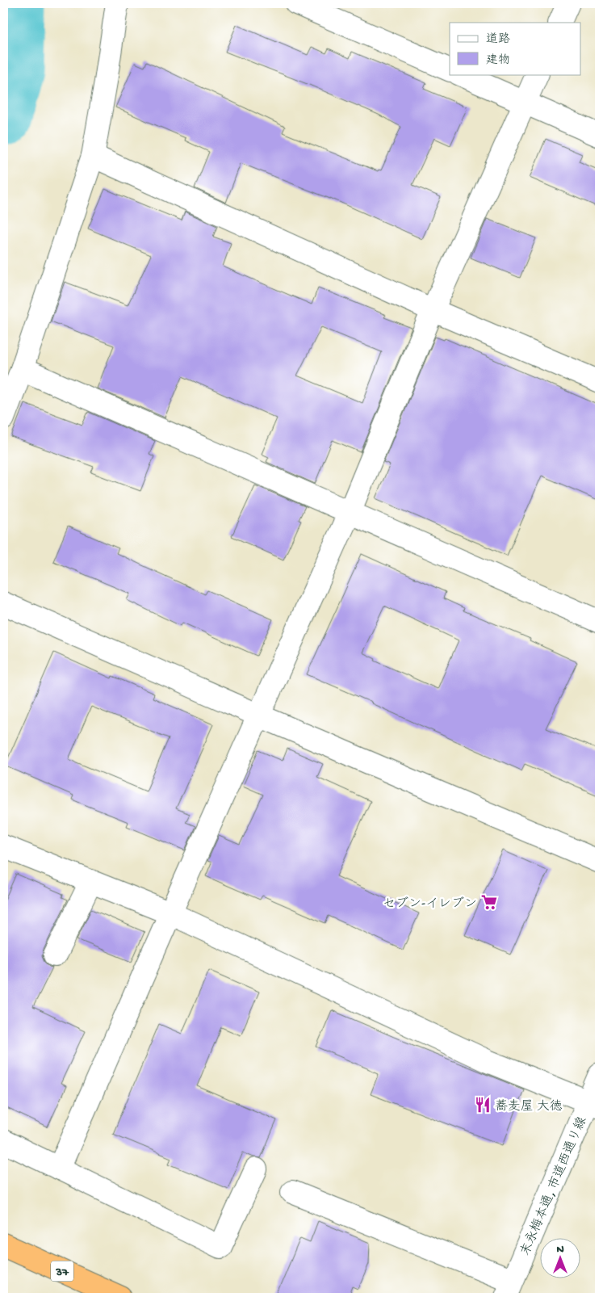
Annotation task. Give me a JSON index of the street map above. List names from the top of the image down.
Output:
{
  "streets": {
    "highway": ["37"],
    "street": ["末永梅本通, 市道西通り線"]
  },
  "places": {
    "supermarket": ["セブン-イレブン"],
    "restaurant": ["蕎麦屋 大徳"]
  },
  "legend": ["道路", "建物"],
  "north": "top"
}
